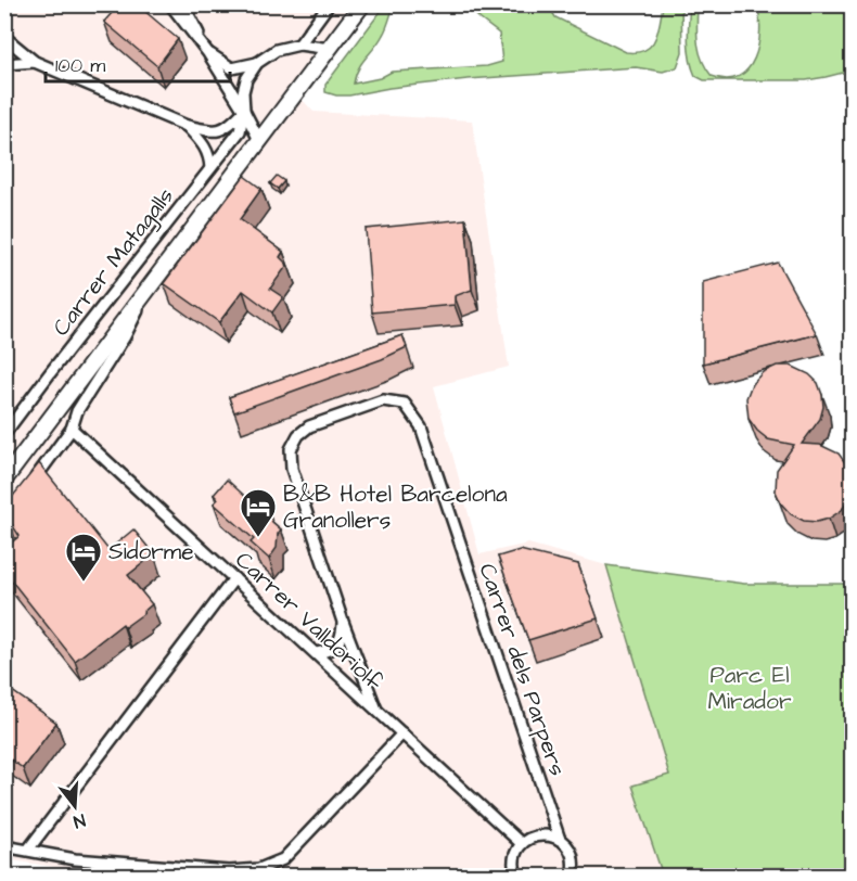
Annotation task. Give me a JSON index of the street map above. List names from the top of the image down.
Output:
{
  "streets": {
    "street": ["Carrer Matagalls", "Carrer Valldoriolf", "Carrer dels Parpers"]
  },
  "crossings": [
    ["Carrer Valldoriolf", "Carrer dels Parpers"]
  ],
  "parks": ["Parc El Mirador"],
  "places": {
    "hotel": ["B&B Hotel Barcelona Granollers", "Sidorme"]
  },
  "scale_bar": "100 m",
  "north": "bottom"
}
